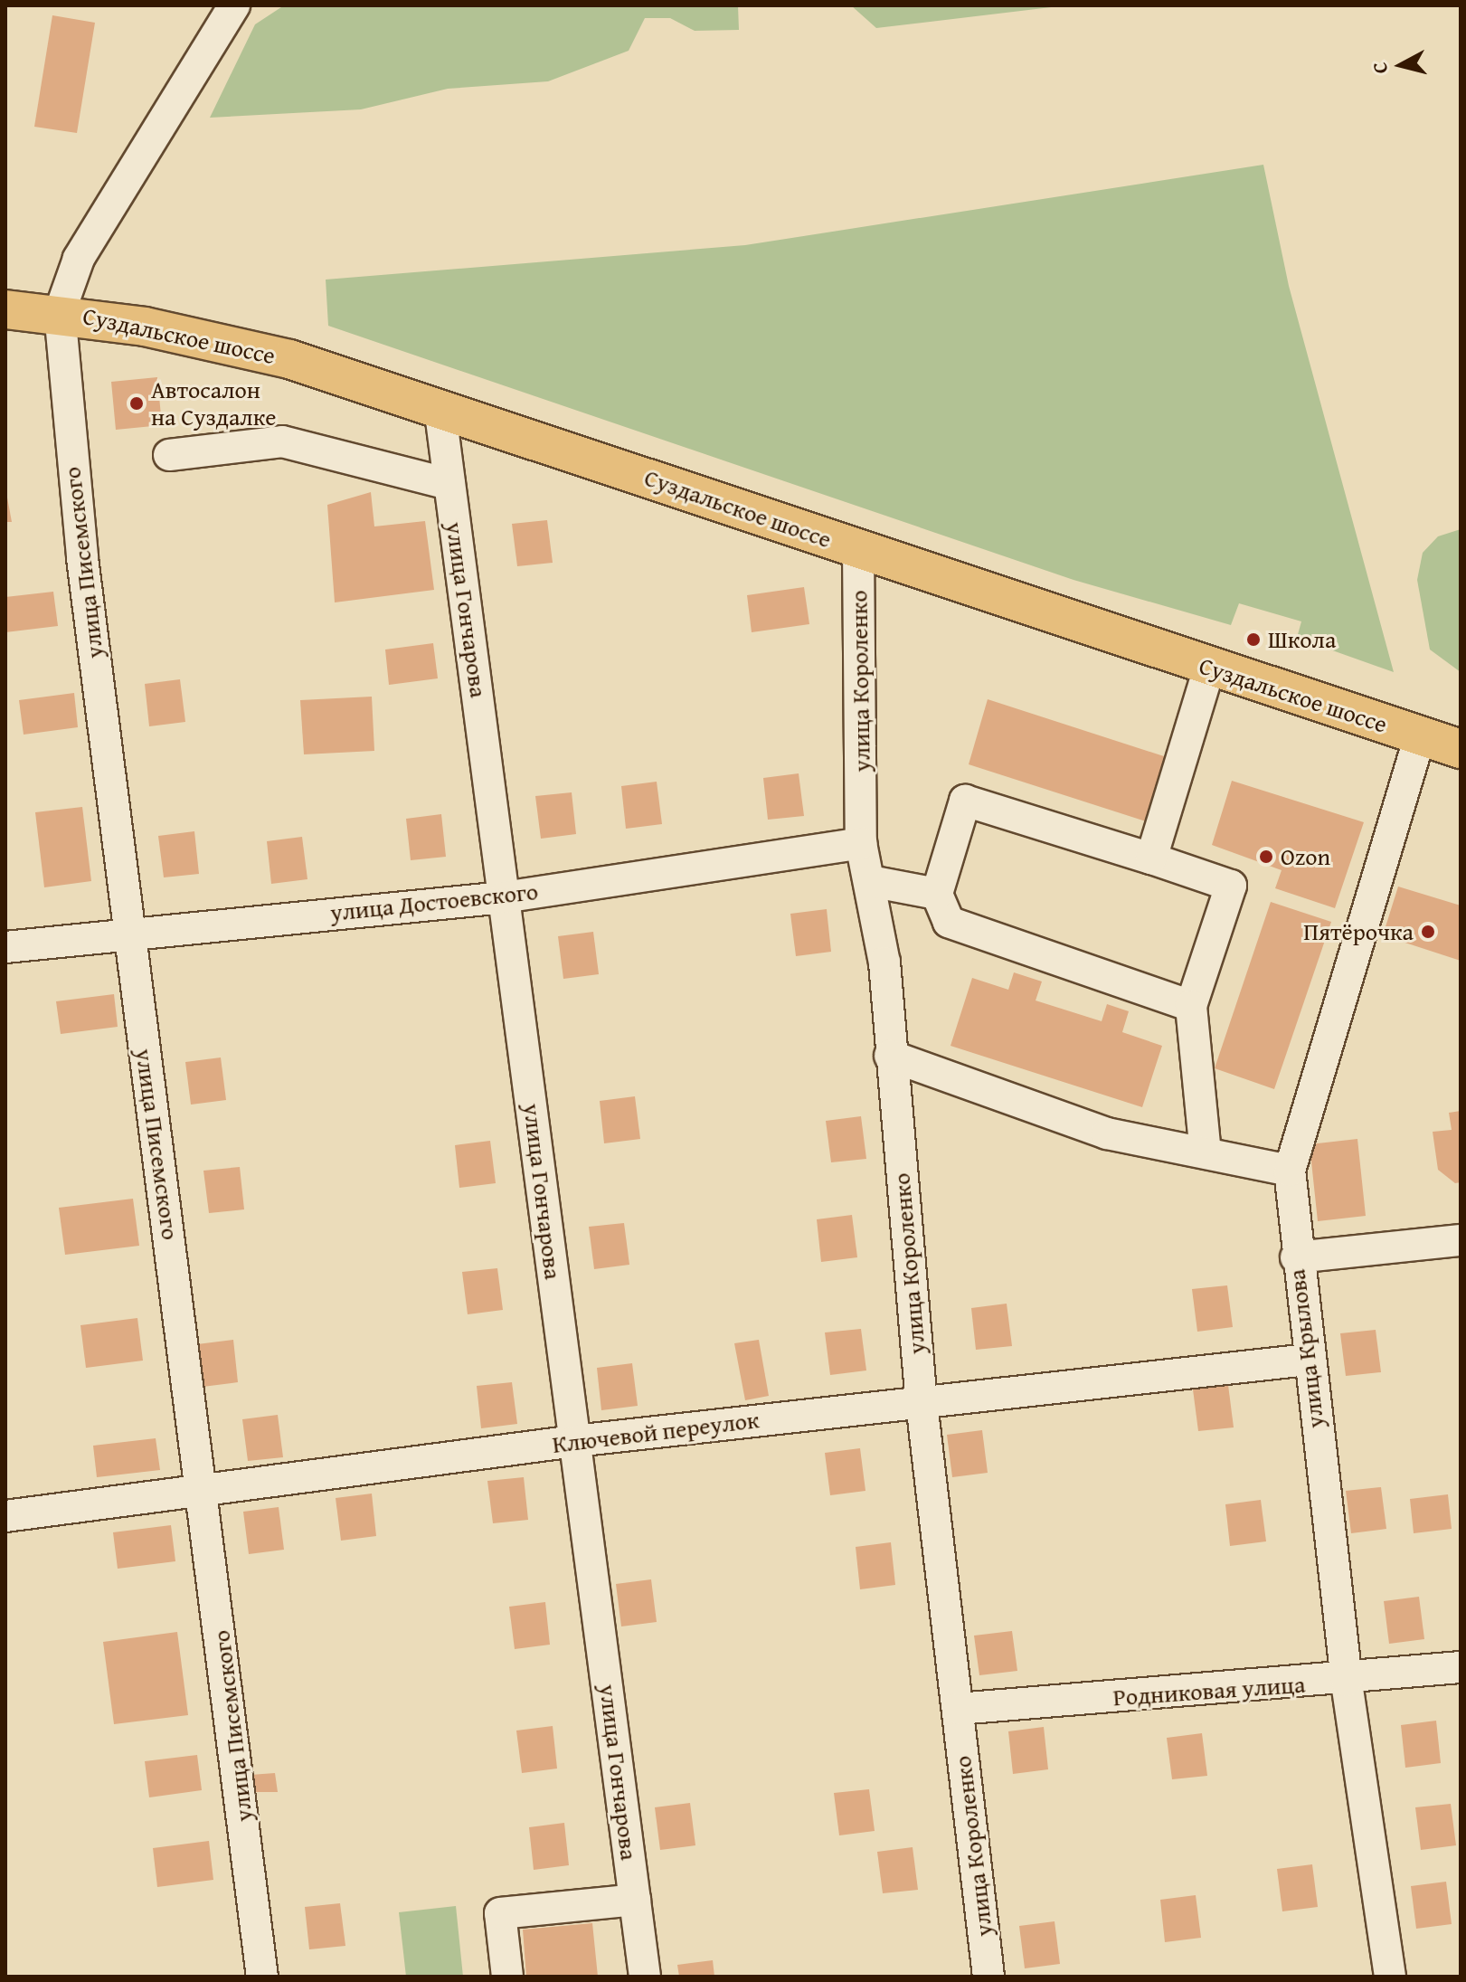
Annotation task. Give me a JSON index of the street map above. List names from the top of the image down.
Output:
{
  "streets": {
    "main road": ["Суздальское шоссе"],
    "street": [
      "улица Писемского",
      "улица Гончарова",
      "улица Короленко",
      "улица Достоевского",
      "улица Крылова",
      "Ключевой переулок",
      "Родниковая улица"
    ]
  },
  "crossings": [
    ["Суздальское шоссе", "улица Писемского"],
    ["Суздальское шоссе", "улица Гончарова"],
    ["Суздальское шоссе", "улица Короленко"],
    ["Суздальское шоссе", "улица Крылова"],
    ["улица Писемского", "улица Достоевского"],
    ["улица Писемского", "Ключевой переулок"],
    ["улица Гончарова", "улица Достоевского"],
    ["улица Гончарова", "Ключевой переулок"],
    ["улица Короленко", "улица Достоевского"],
    ["улица Короленко", "Ключевой переулок"],
    ["улица Короленко", "Родниковая улица"],
    ["улица Крылова", "Ключевой переулок"],
    ["улица Крылова", "Родниковая улица"]
  ],
  "places": [
    "Автосалон на Суздалке",
    "Школа",
    "Ozon",
    "Пятёрочка"
  ],
  "north": "left"
}
